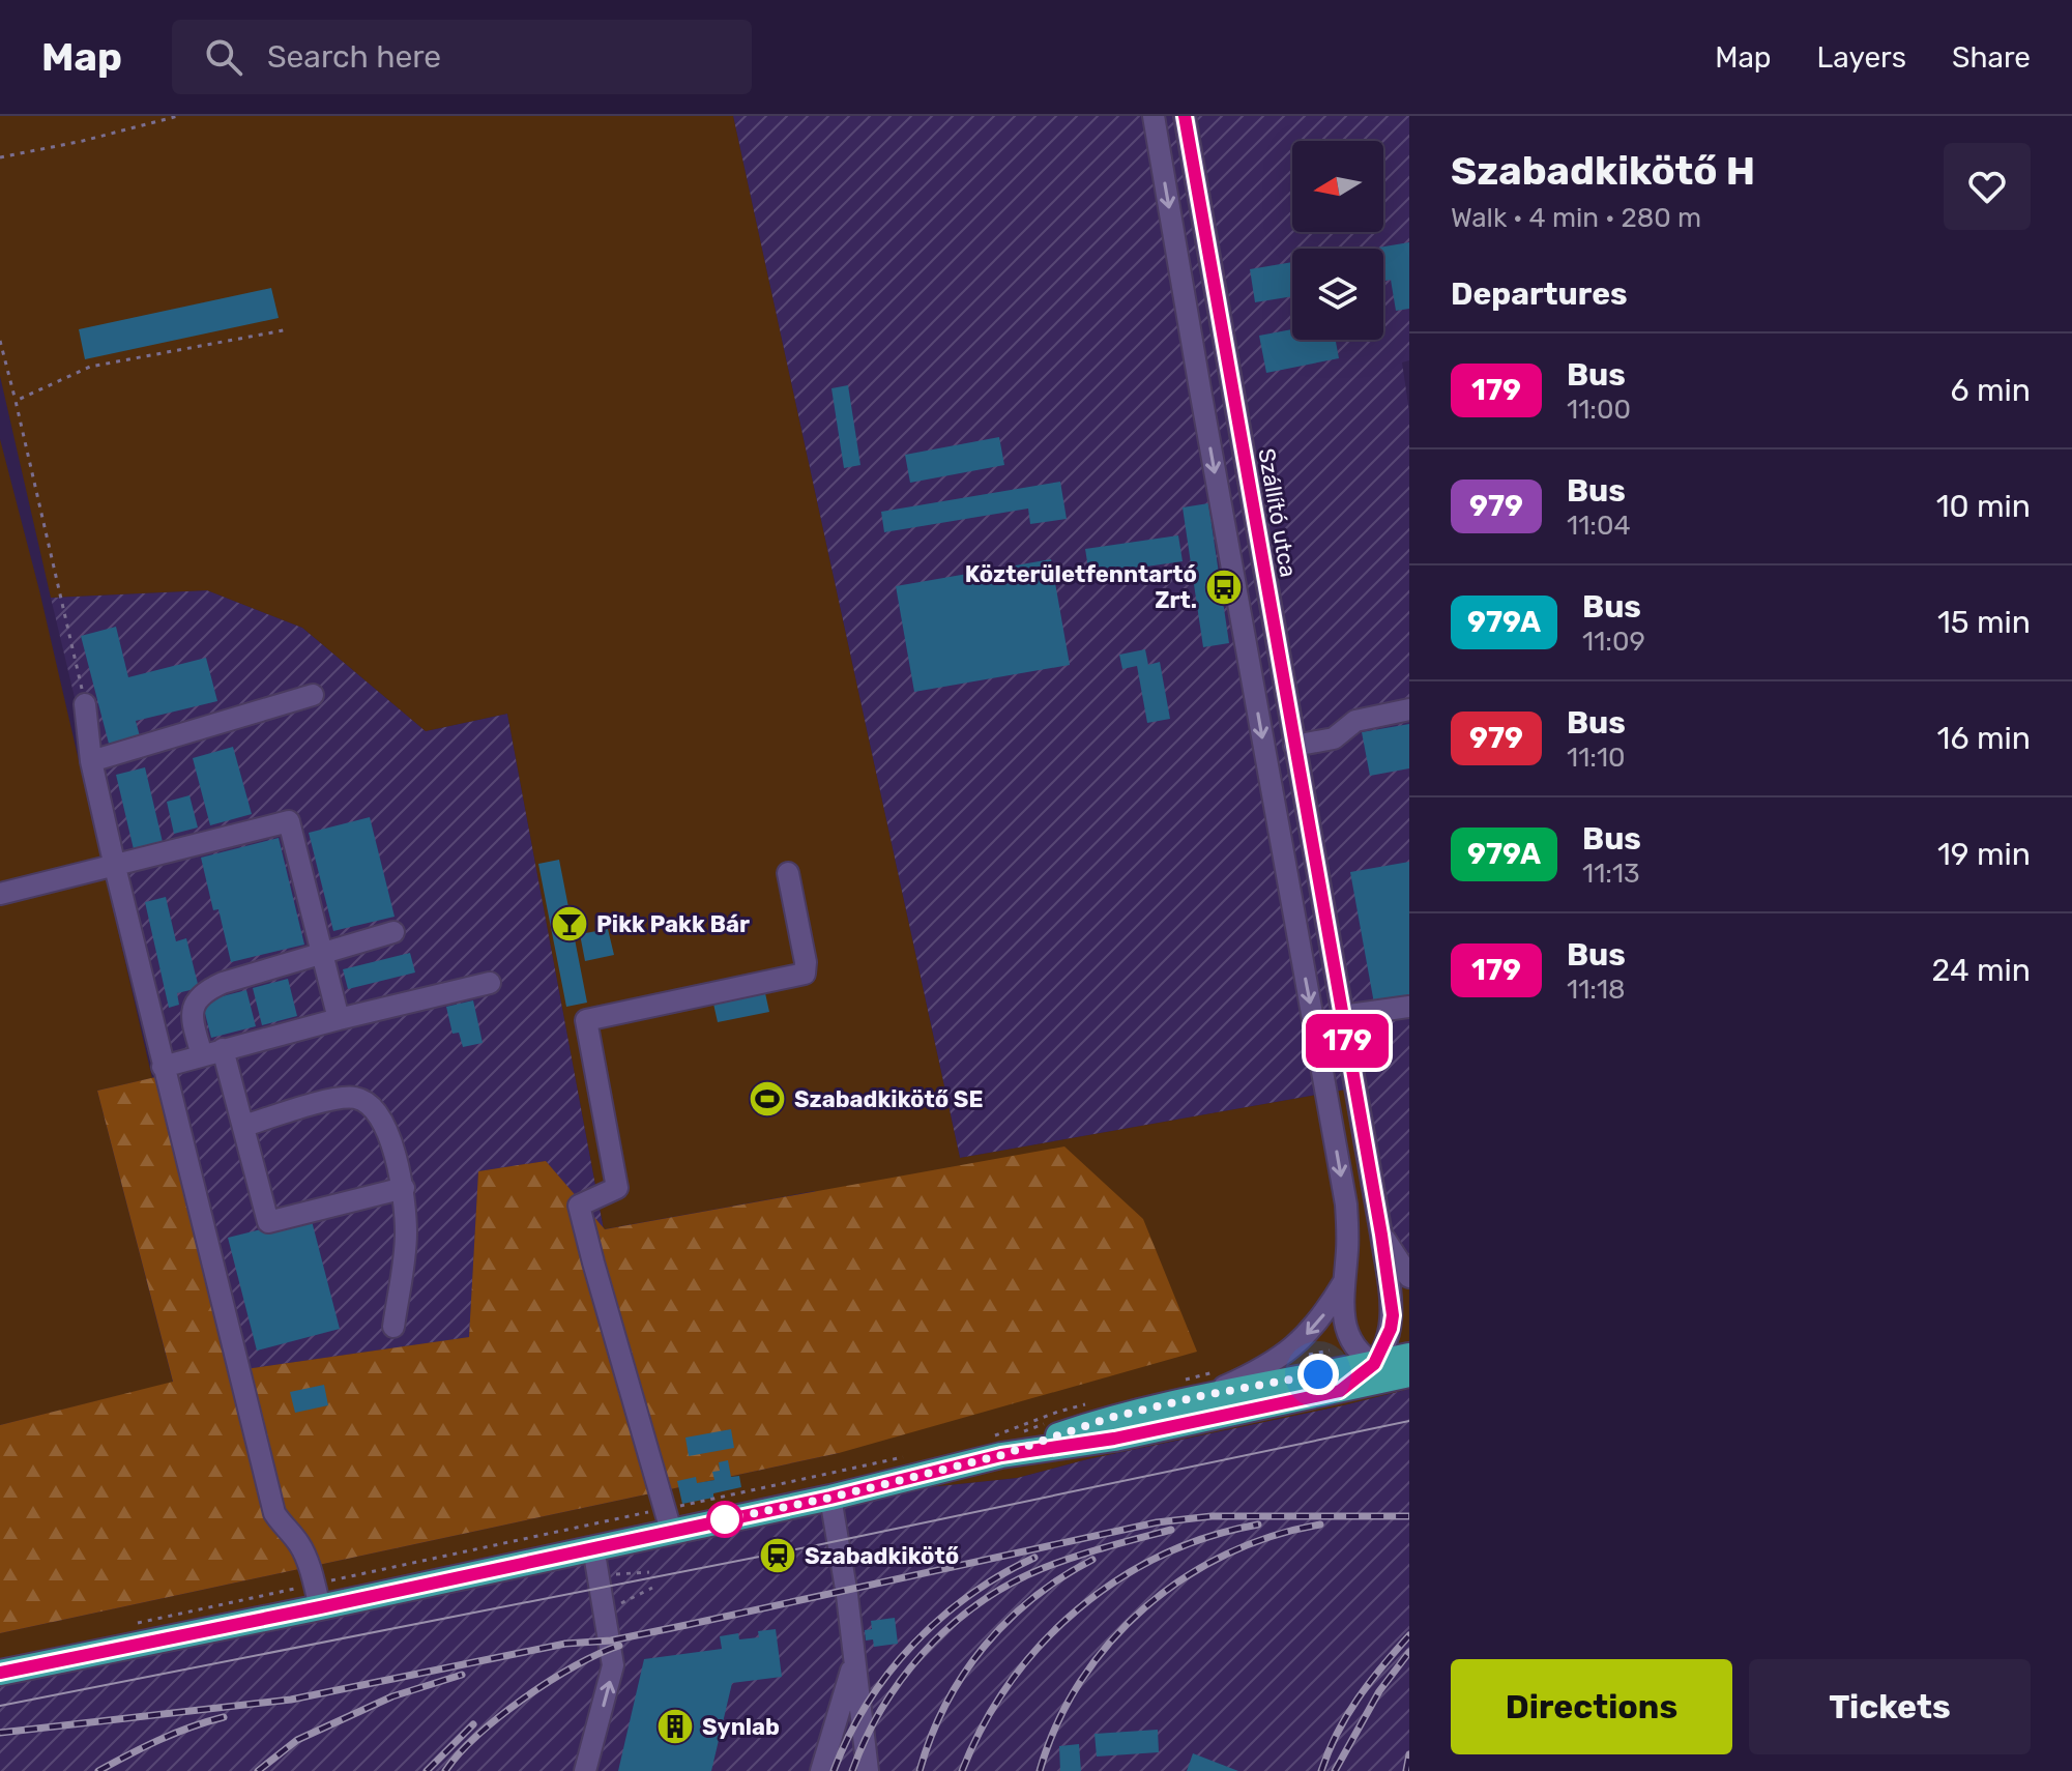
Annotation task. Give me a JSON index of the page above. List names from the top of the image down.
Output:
{
  "streets": {
    "street": ["Szállító utca"]
  },
  "places": {
    "bus stop": ["Közterületfenntartó Zrt."],
    "bar": ["Pikk Pakk Bár"],
    "sports": ["Szabadkikötő SE"],
    "station": ["Szabadkikötő"],
    "building": ["Synlab"]
  },
  "lines": ["bus line 179"],
  "north": "left",
  "page": {
    "header": "Map",
    "search": "Search here",
    "nav": ["Map", "Layers", "Share"],
    "on_map": "179",
    "heading": [
      ["Szabadkikötő H", "Walk · 4 min · 280 m"],
      "Departures"
    ],
    "list": [
      {
        "mark": "179",
        "name": "Bus",
        "note": "11:00",
        "value": "6 min"
      },
      {
        "mark": "979",
        "name": "Bus",
        "note": "11:04",
        "value": "10 min"
      },
      {
        "mark": "979A",
        "name": "Bus",
        "note": "11:09",
        "value": "15 min"
      },
      {
        "mark": "979",
        "name": "Bus",
        "note": "11:10",
        "value": "16 min"
      },
      {
        "mark": "979A",
        "name": "Bus",
        "note": "11:13",
        "value": "19 min"
      },
      {
        "mark": "179",
        "name": "Bus",
        "note": "11:18",
        "value": "24 min"
      }
    ],
    "buttons": ["Directions", "Tickets"]
  }
}
